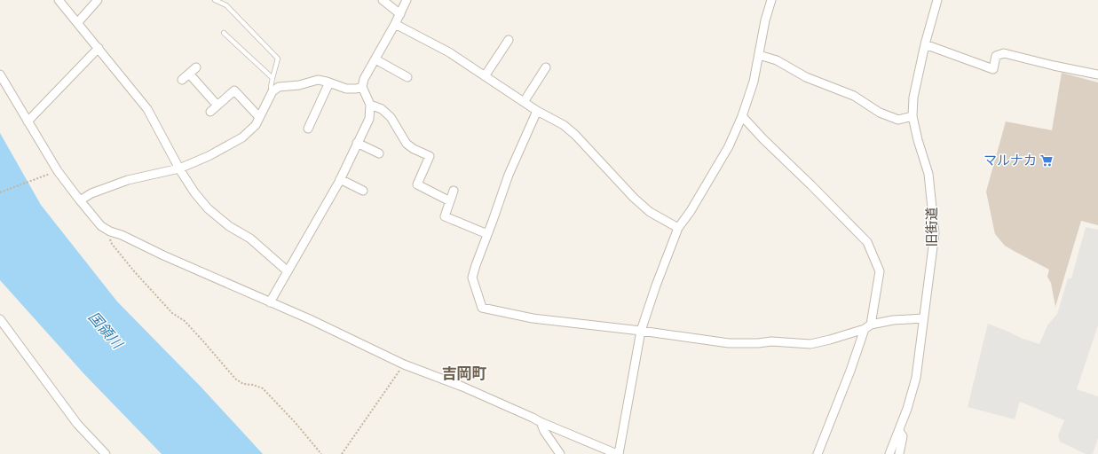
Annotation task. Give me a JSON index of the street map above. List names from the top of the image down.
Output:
{
  "streets": {
    "street": ["旧街道"]
  },
  "districts": ["吉岡町"],
  "water": ["国領川"],
  "places": {
    "supermarket": ["マルナカ"]
  }
}
